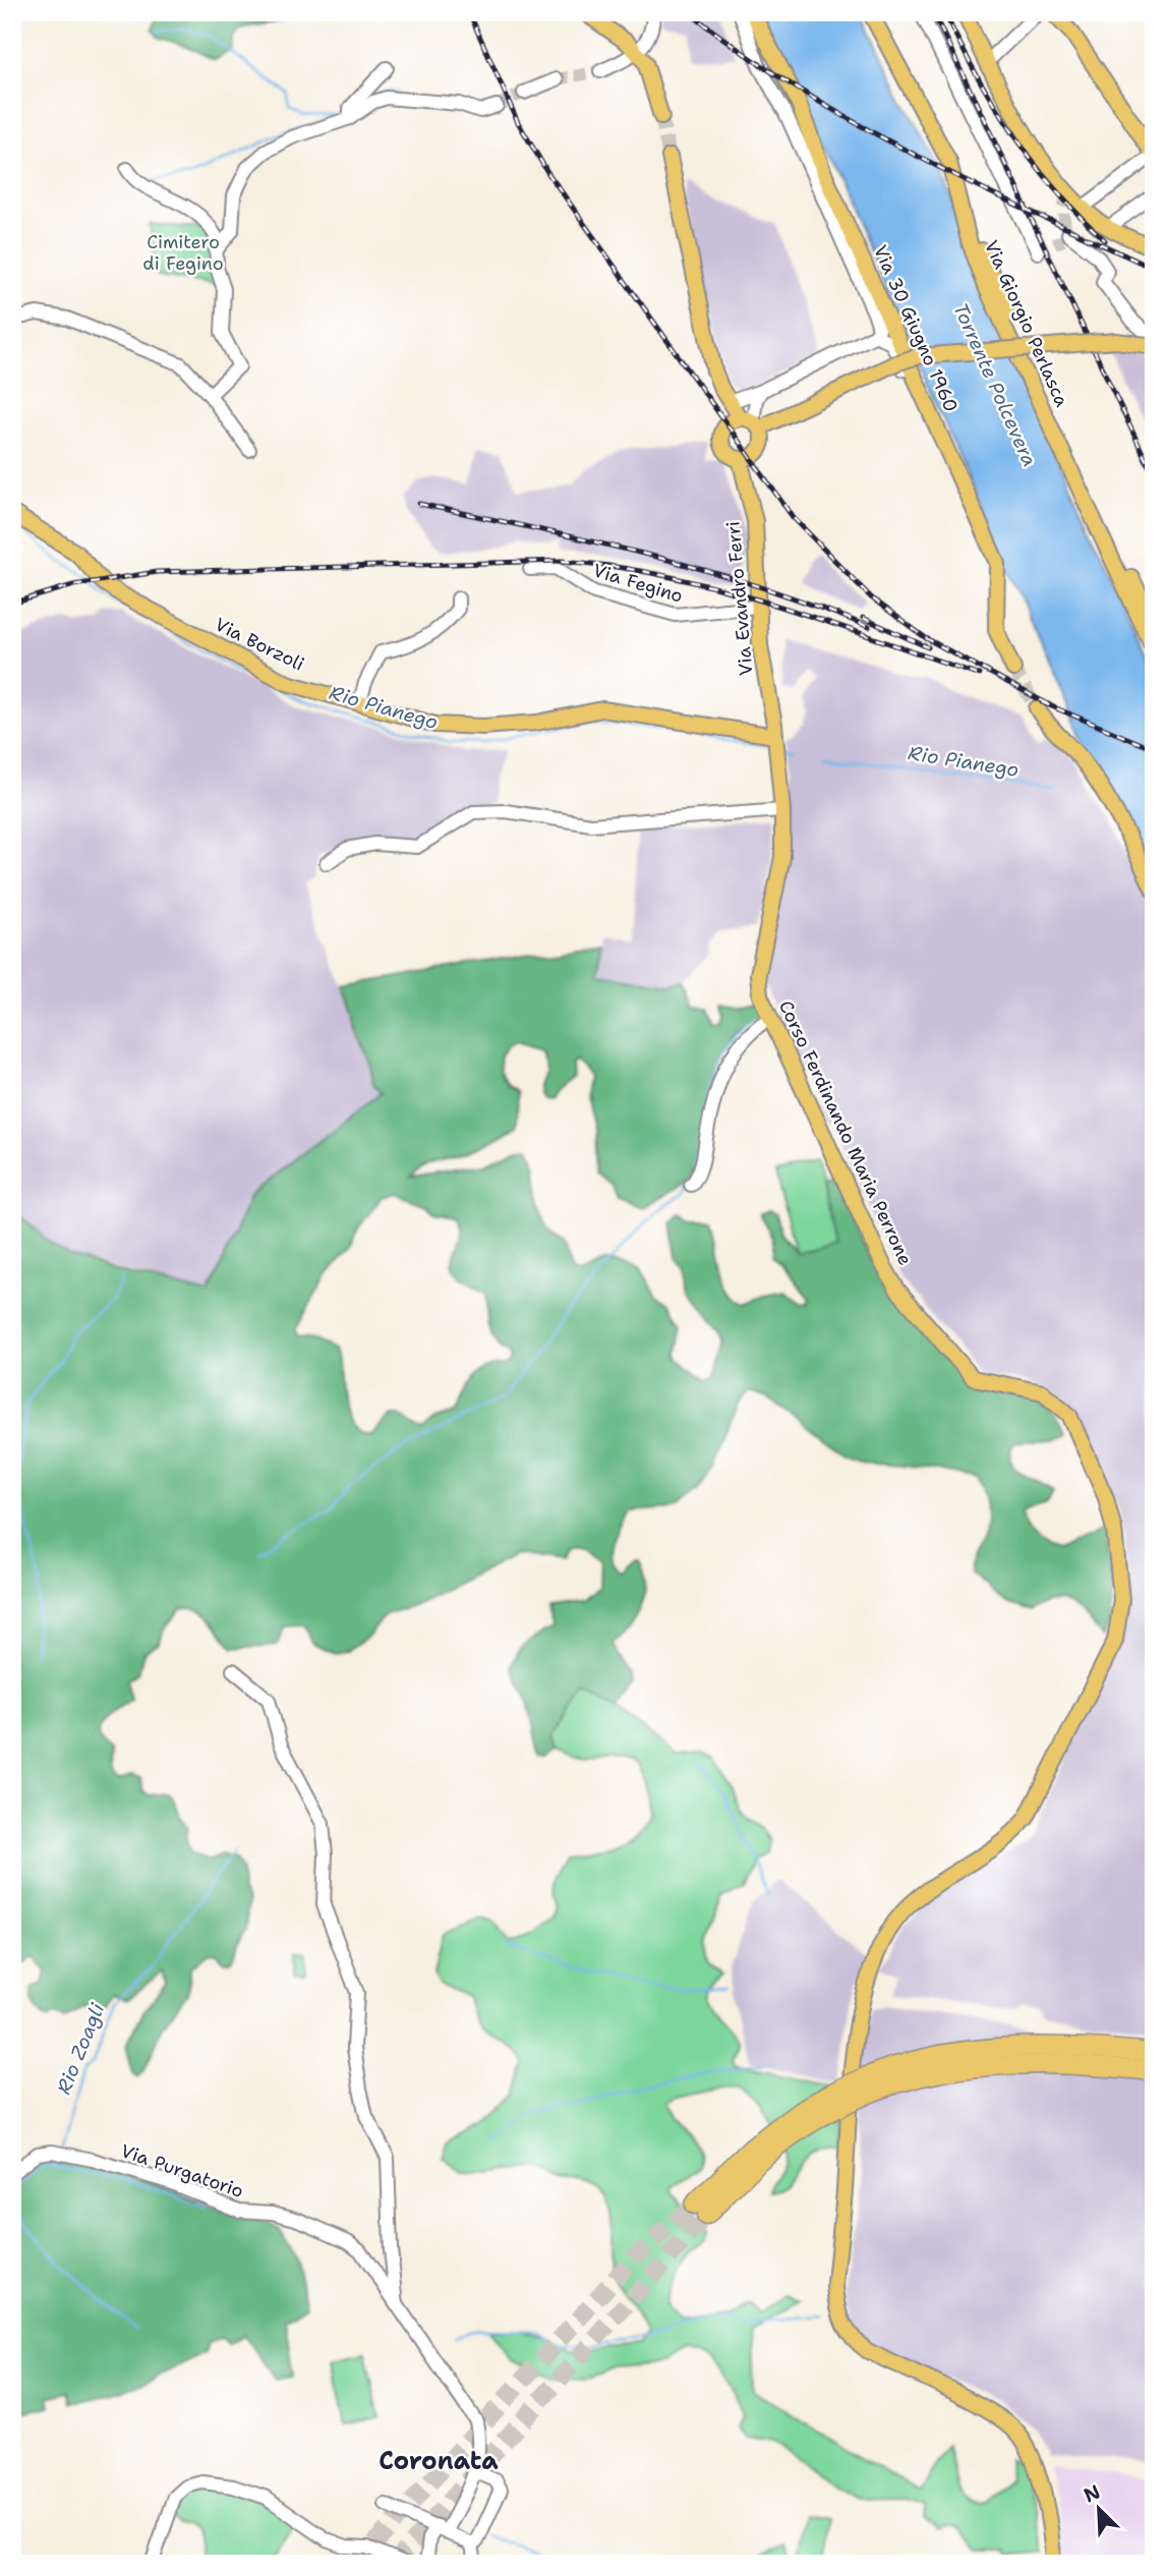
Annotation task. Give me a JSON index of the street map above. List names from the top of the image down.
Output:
{
  "streets": {
    "main road": [
      "Via Giorgio Perlasca",
      "Via 30 Giugno 1960",
      "Via Evandro Ferri",
      "Via Borzoli",
      "Corso Ferdinando Maria Perrone"
    ],
    "street": ["Via Fegino", "Via Purgatorio"]
  },
  "crossings": [
    ["Via Fegino", "Via Evandro Ferri"],
    ["Via Evandro Ferri", "Via Borzoli"],
    ["Via Evandro Ferri", "Corso Ferdinando Maria Perrone"],
    ["Via Borzoli", "Corso Ferdinando Maria Perrone"]
  ],
  "districts": ["Coronata"],
  "water": ["Torrente Polcevera", "Rio Pianego", "Rio Zoagli"],
  "parks": ["Cimitero di Fegino"],
  "north": "top left"
}
